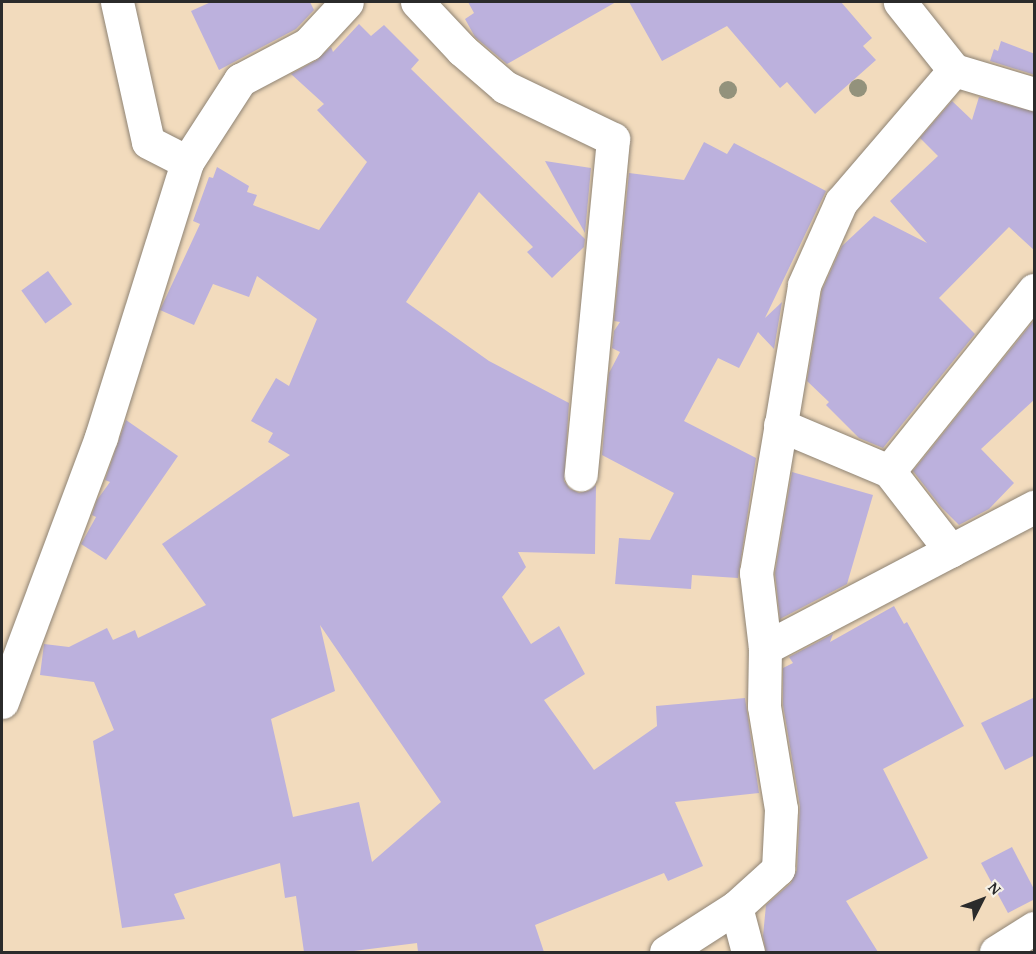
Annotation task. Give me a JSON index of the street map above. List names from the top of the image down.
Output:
{
  "north": "top right"
}
